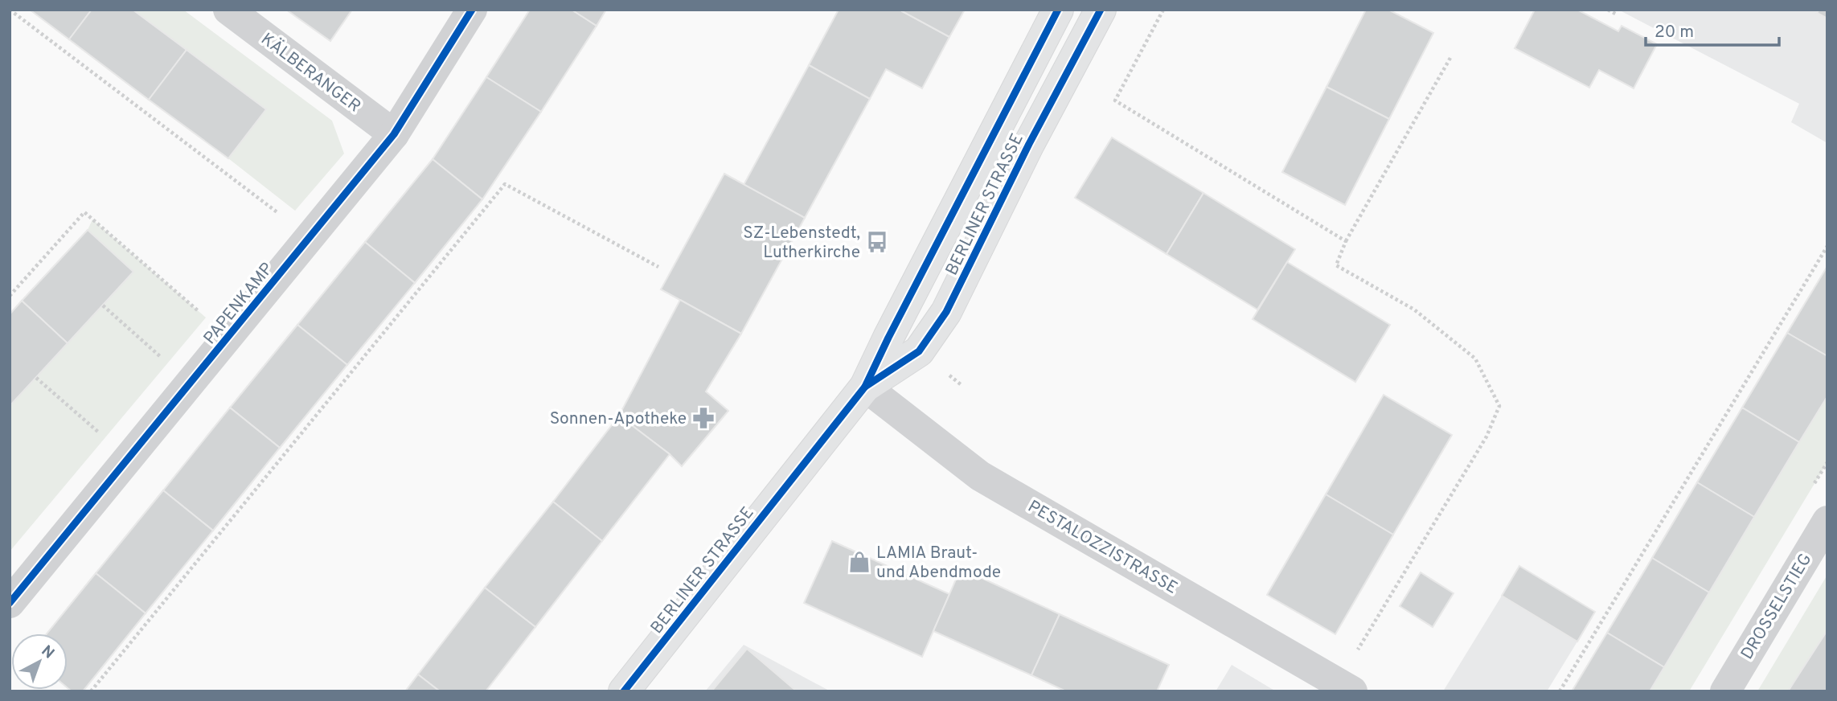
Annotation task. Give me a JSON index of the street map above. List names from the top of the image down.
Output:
{
  "streets": {
    "street": [
      "KÄLBERANGER",
      "BERLINER STRASSE",
      "PAPENKAMP",
      "PESTALOZZISTRASSE",
      "DROSSELSTIEG"
    ]
  },
  "crossings": [
    ["KÄLBERANGER", "PAPENKAMP"],
    ["BERLINER STRASSE", "PESTALOZZISTRASSE"]
  ],
  "places": {
    "bus stop": ["SZ-Lebenstedt, Lutherkirche"],
    "pharmacy": ["Sonnen-Apotheke"],
    "shop": ["LAMIA Braut- und Abendmode"]
  },
  "scale_bar": "20 m",
  "north": "top right"
}
